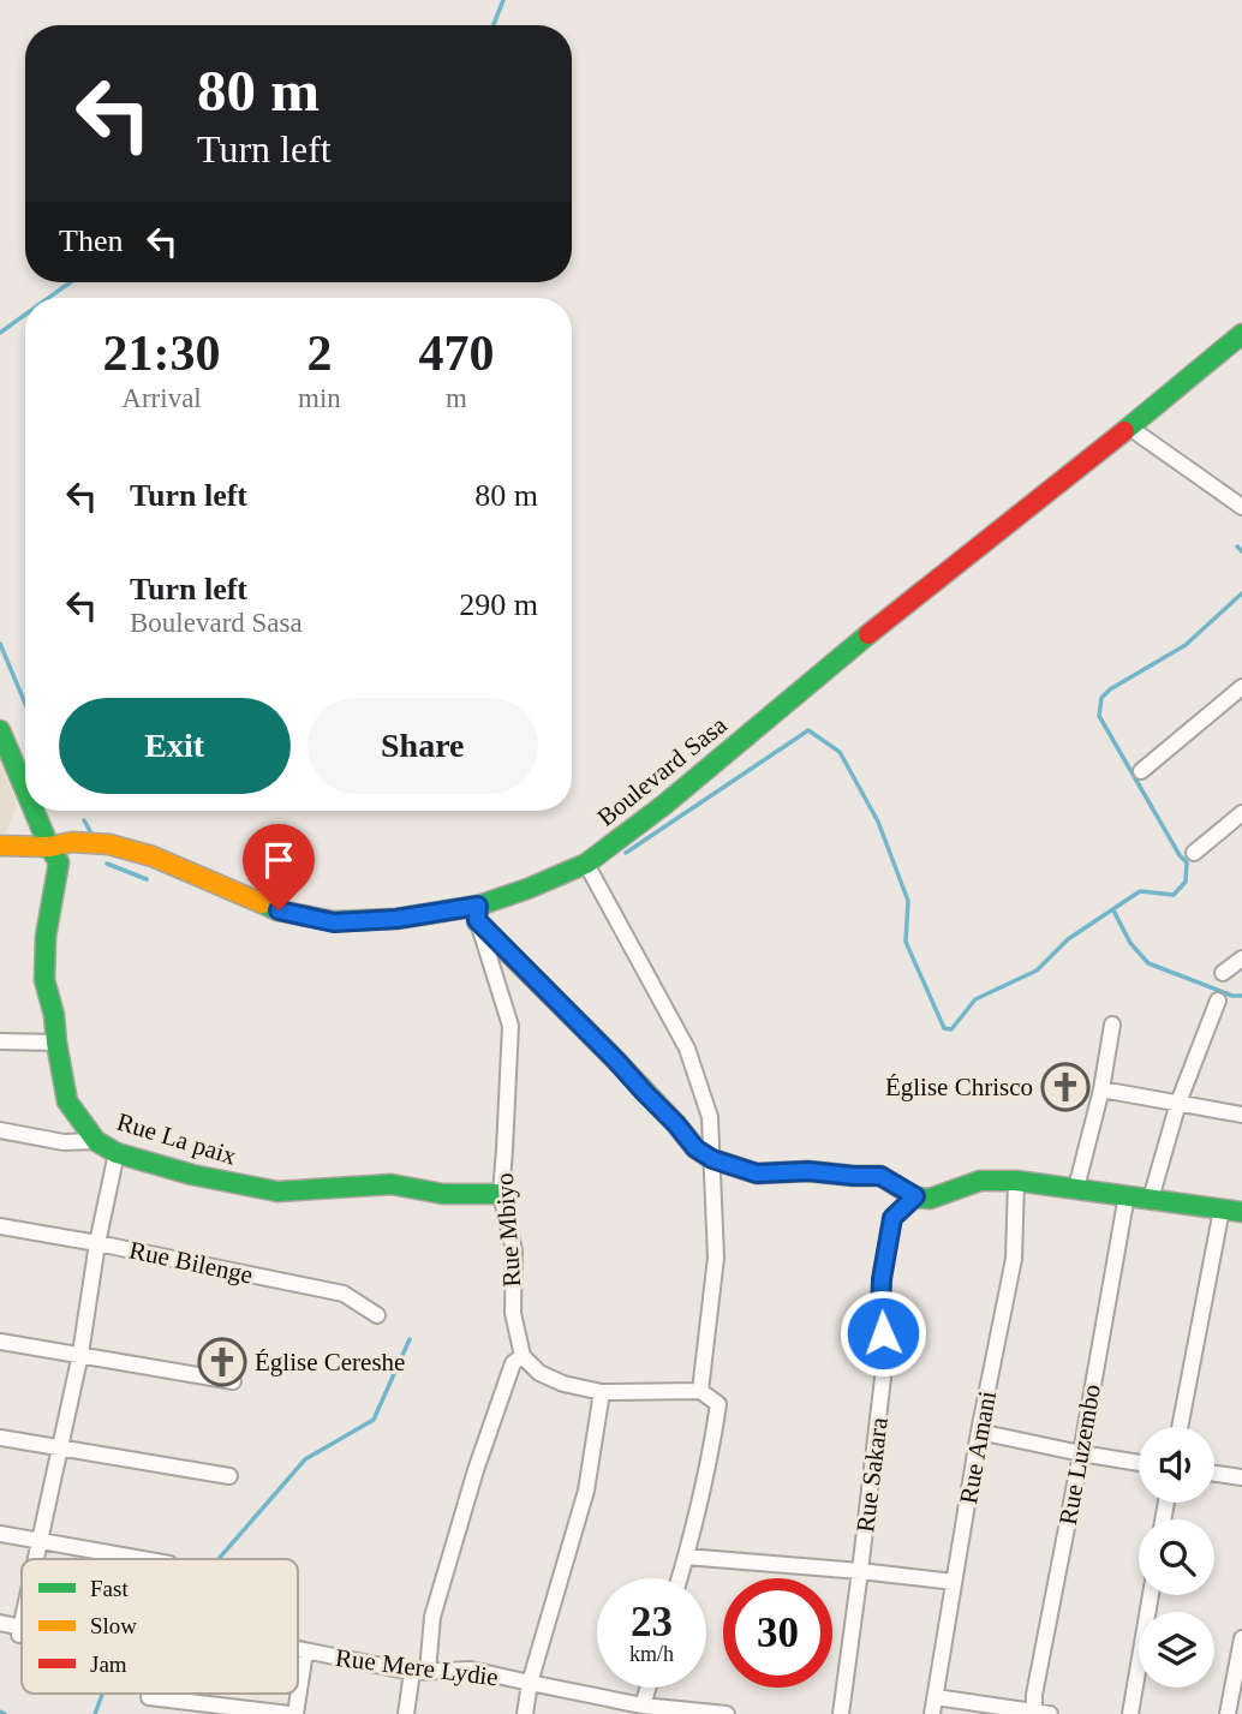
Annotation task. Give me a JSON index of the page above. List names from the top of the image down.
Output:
{
  "streets": {
    "street": [
      "Boulevard Sasa",
      "Rue La paix",
      "Rue Mbiyo",
      "Rue Bilenge",
      "Rue Amani",
      "Rue Luzembo",
      "Rue Sakara",
      "Rue Mere Lydie"
    ]
  },
  "crossings": [
    ["Boulevard Sasa", "Rue La paix"],
    ["Boulevard Sasa", "Rue Mbiyo"],
    ["Rue La paix", "Rue Mbiyo"]
  ],
  "places": {
    "church": ["Église Chrisco", "Église Cereshe"]
  },
  "legend": ["Fast", "Slow", "Jam"],
  "page": {
    "turn": ["80 m", "Turn left"],
    "then": "Then",
    "eta": [
      "21:30",
      "Arrival",
      "2",
      "min",
      "470",
      "m"
    ],
    "list": [
      {
        "name": "Turn left",
        "value": "80 m"
      },
      {
        "name": "Turn left",
        "note": "Boulevard Sasa",
        "value": "290 m"
      }
    ],
    "buttons": ["Exit", "Share"],
    "speed": "23 km/h",
    "limit": "30"
  }
}
